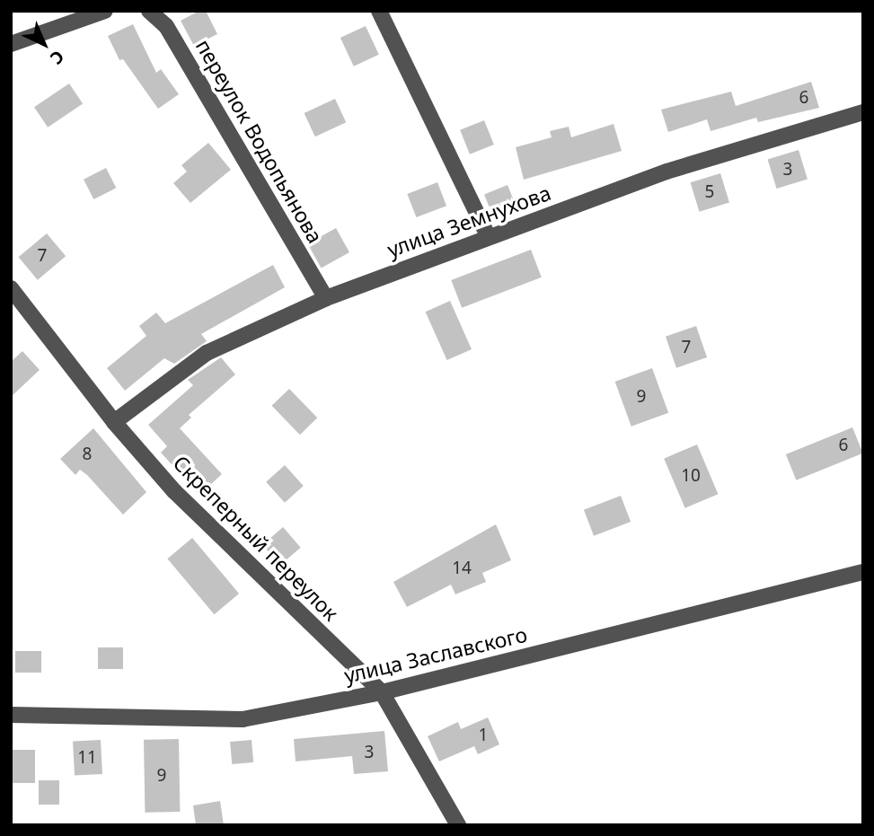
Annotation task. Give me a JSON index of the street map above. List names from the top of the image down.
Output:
{
  "streets": {
    "street": [
      "переулок Водопьянова",
      "улица Земнухова",
      "Скреперный переулок",
      "улица Заславского"
    ]
  },
  "crossings": [
    ["переулок Водопьянова", "улица Земнухова"],
    ["улица Земнухова", "Скреперный переулок"],
    ["Скреперный переулок", "улица Заславского"]
  ],
  "house_numbers": [
    "6",
    "3",
    "5",
    "7",
    "7",
    "9",
    "6",
    "8",
    "10",
    "14",
    "1",
    "3",
    "11",
    "9"
  ],
  "north": "bottom right"
}
